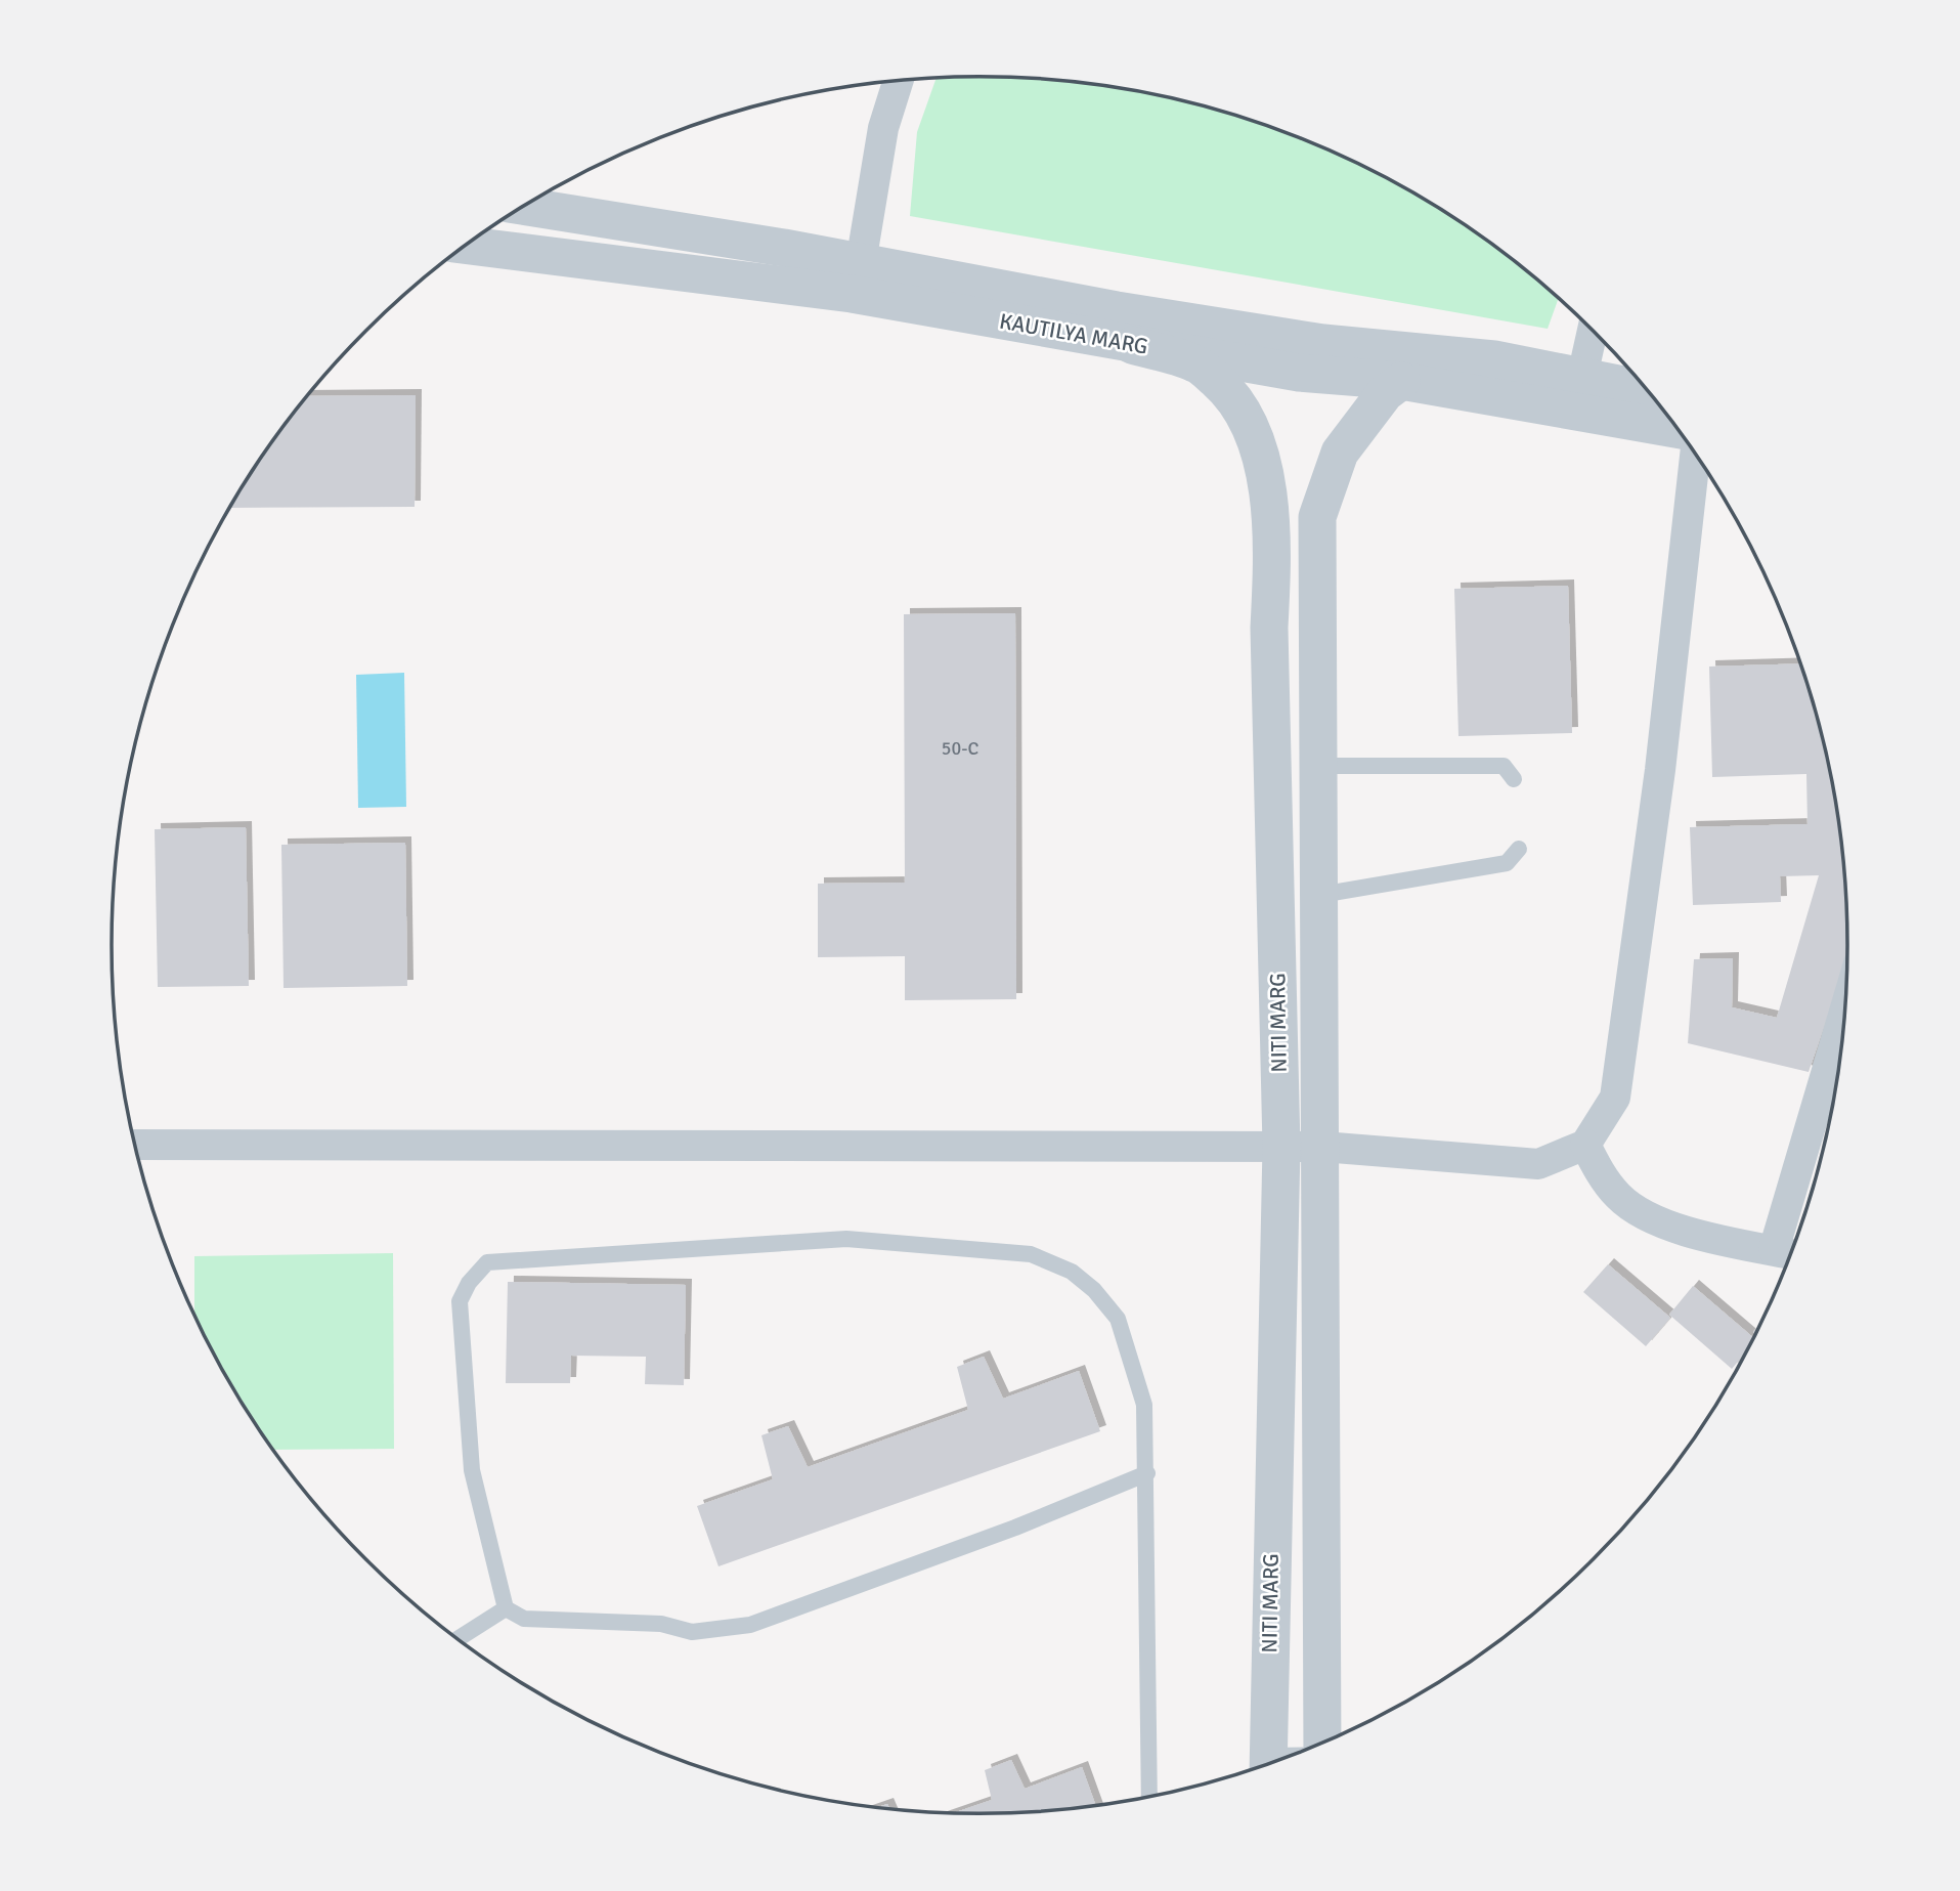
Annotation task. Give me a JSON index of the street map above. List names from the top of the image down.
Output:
{
  "streets": {
    "street": ["KAUTILYA MARG", "NITI MARG"]
  },
  "crossings": [
    ["KAUTILYA MARG", "NITI MARG"]
  ],
  "house_numbers": ["50-C"]
}
